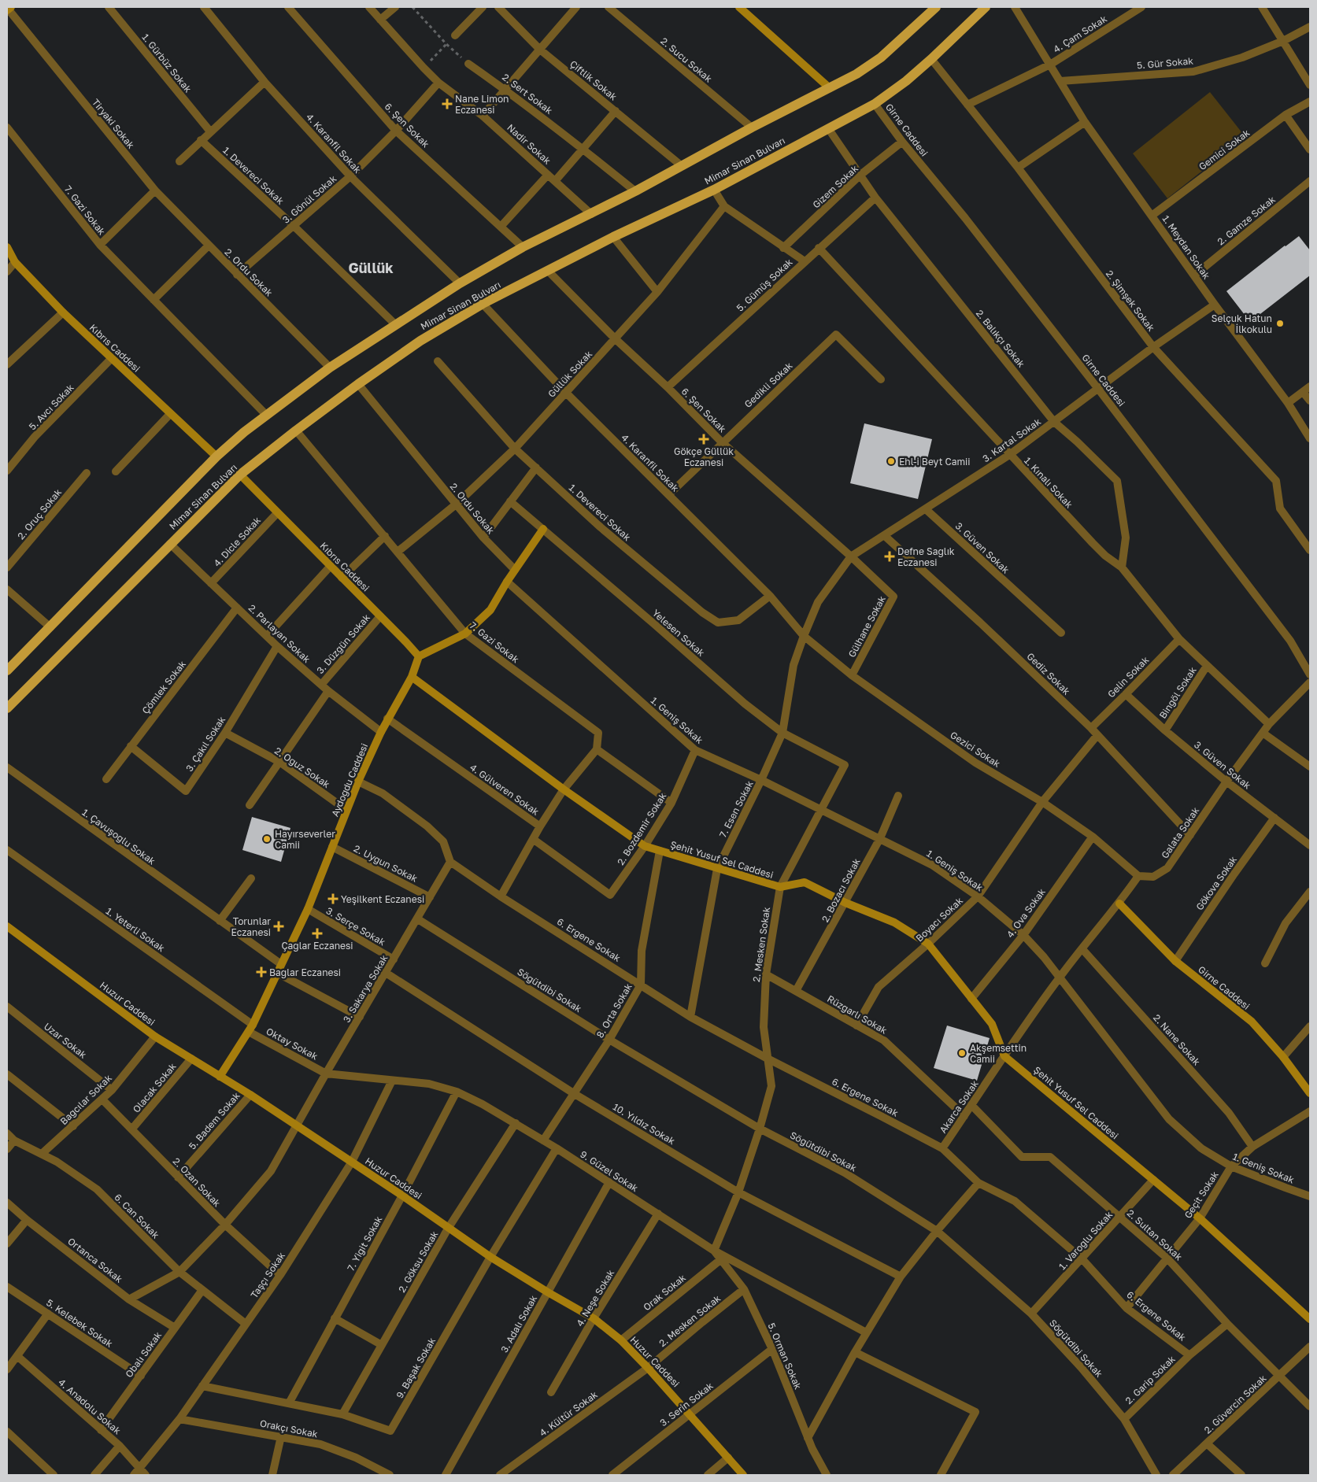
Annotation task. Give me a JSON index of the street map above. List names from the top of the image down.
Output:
{
  "streets": {
    "main road": [
      "Girne Caddesi",
      "Mimar Sinan Bulvarı",
      "Kıbrıs Caddesi",
      "Aydoğdu Caddesi",
      "Şehit Yusuf Sel Caddesi",
      "Huzur Caddesi"
    ],
    "street": [
      "4. Çam Sokak",
      "2. Sucu Sokak",
      "1. Gürbüz Sokak",
      "5. Gür Sokak",
      "Çiftlik Sokak",
      "2. Sert Sokak",
      "Tiryaki Sokak",
      "6. Şen Sokak",
      "4. Karanfil Sokak",
      "Nadir Sokak",
      "Gemici Sokak",
      "1. Devereci Sokak",
      "Gizem Sokak",
      "3. Gönül Sokak",
      "7. Gazi Sokak",
      "2. Gamze Sokak",
      "1. Meydan Sokak",
      "2. Ordu Sokak",
      "5. Gümüş Sokak",
      "2. Şimşek Sokak",
      "2. Balıkçı Sokak",
      "Güllük Sokak",
      "Gedikli Sokak",
      "5. Avcı Sokak",
      "3. Kartal Sokak",
      "1. Kınalı Sokak",
      "2. Oruç Sokak",
      "4. Dicle Sokak",
      "3. Güven Sokak",
      "Gülhane Sokak",
      "Yelesen Sokak",
      "2. Parlayan Sokak",
      "3. Düzgün Sokak",
      "Gediz Sokak",
      "Gelin Sokak",
      "Çömlek Sokak",
      "Bingöl Sokak",
      "1. Geniş Sokak",
      "3. Çakıl Sokak",
      "Gezici Sokak",
      "2. Oğuz Sokak",
      "4. Gülveren Sokak",
      "7. Esen Sokak",
      "2. Bozdemir Sokak",
      "Galata Sokak",
      "1. Çavuşoğlu Sokak",
      "2. Uygun Sokak",
      "Gökova Sokak",
      "2. Bozacı Sokak",
      "4. Ova Sokak",
      "Boyacı Sokak",
      "3. Serçe Sokak",
      "1. Yeterli Sokak",
      "6. Ergene Sokak",
      "2. Mesken Sokak",
      "3. Sakarya Sokak",
      "Söğütdibi Sokak",
      "8. Orta Sokak",
      "Rüzgarlı Sokak",
      "2. Nane Sokak",
      "Uzar Sokak",
      "Oktay Sokak",
      "Olacak Sokak",
      "Bağcılar Sokak",
      "Akarca Sokak",
      "5. Badem Sokak",
      "10. Yıldız Sokak",
      "9. Güzel Sokak",
      "2. Ozan Sokak",
      "Geçit Sokak",
      "6. Can Sokak",
      "2. Sultan Sokak",
      "1. Varoğlu Sokak",
      "7. Yiğit Sokak",
      "Ortanca Sokak",
      "2. Göksu Sokak",
      "Taşçı Sokak",
      "Orak Sokak",
      "4. Neşe Sokak",
      "5. Kelebek Sokak",
      "3. Adalı Sokak",
      "Obalı Sokak",
      "5. Orman Sokak",
      "9. Başak Sokak",
      "2. Garip Sokak",
      "3. Serin Sokak",
      "2. Güvercin Sokak",
      "4. Anadolu Sokak",
      "4. Kültür Sokak",
      "Orakçı Sokak"
    ]
  },
  "crossings": [
    ["4. Çam Sokak", "1. Meydan Sokak"],
    ["2. Sucu Sokak", "Mimar Sinan Bulvarı"],
    ["5. Gür Sokak", "1. Meydan Sokak"],
    ["Çiftlik Sokak", "Mimar Sinan Bulvarı"],
    ["2. Sert Sokak", "Mimar Sinan Bulvarı"],
    ["Tiryaki Sokak", "2. Ordu Sokak"],
    ["6. Şen Sokak", "Mimar Sinan Bulvarı"],
    ["6. Şen Sokak", "3. Gönül Sokak"],
    ["6. Şen Sokak", "5. Gümüş Sokak"],
    ["6. Şen Sokak", "Güllük Sokak"],
    ["6. Şen Sokak", "Gedikli Sokak"],
    ["6. Şen Sokak", "3. Kartal Sokak"],
    ["6. Şen Sokak", "Gülhane Sokak"],
    ["Girne Caddesi", "Mimar Sinan Bulvarı"],
    ["Girne Caddesi", "Gizem Sokak"],
    ["Girne Caddesi", "3. Kartal Sokak"],
    ["Girne Caddesi", "Gökova Sokak"],
    ["4. Karanfil Sokak", "Mimar Sinan Bulvarı"],
    ["4. Karanfil Sokak", "1. Devereci Sokak"],
    ["4. Karanfil Sokak", "3. Gönül Sokak"],
    ["4. Karanfil Sokak", "Güllük Sokak"],
    ["4. Karanfil Sokak", "Gedikli Sokak"],
    ["4. Karanfil Sokak", "3. Kartal Sokak"],
    ["4. Karanfil Sokak", "Gezici Sokak"],
    ["4. Karanfil Sokak", "7. Esen Sokak"],
    ["Nadir Sokak", "Mimar Sinan Bulvarı"],
    ["Nadir Sokak", "3. Gönül Sokak"],
    ["Gemici Sokak", "1. Meydan Sokak"],
    ["Mimar Sinan Bulvarı", "1. Devereci Sokak"],
    ["Mimar Sinan Bulvarı", "7. Gazi Sokak"],
    ["Mimar Sinan Bulvarı", "2. Ordu Sokak"],
    ["Mimar Sinan Bulvarı", "2. Şimşek Sokak"],
    ["Mimar Sinan Bulvarı", "2. Balıkçı Sokak"],
    ["Mimar Sinan Bulvarı", "Kıbrıs Caddesi"],
    ["Mimar Sinan Bulvarı", "2. Parlayan Sokak"],
    ["1. Devereci Sokak", "3. Gönül Sokak"],
    ["1. Devereci Sokak", "Güllük Sokak"],
    ["Gizem Sokak", "2. Balıkçı Sokak"],
    ["3. Gönül Sokak", "2. Ordu Sokak"],
    ["7. Gazi Sokak", "Güllük Sokak"],
    ["2. Gamze Sokak", "1. Meydan Sokak"],
    ["1. Meydan Sokak", "3. Kartal Sokak"],
    ["2. Ordu Sokak", "Güllük Sokak"],
    ["5. Gümüş Sokak", "2. Balıkçı Sokak"],
    ["5. Gümüş Sokak", "1. Kınalı Sokak"],
    ["2. Şimşek Sokak", "3. Kartal Sokak"],
    ["2. Balıkçı Sokak", "3. Kartal Sokak"],
    ["2. Balıkçı Sokak", "1. Kınalı Sokak"],
    ["Kıbrıs Caddesi", "5. Avcı Sokak"],
    ["Kıbrıs Caddesi", "4. Dicle Sokak"],
    ["Kıbrıs Caddesi", "3. Düzgün Sokak"],
    ["Kıbrıs Caddesi", "Aydoğdu Caddesi"],
    ["3. Kartal Sokak", "1. Kınalı Sokak"],
    ["3. Kartal Sokak", "3. Güven Sokak"],
    ["3. Kartal Sokak", "Gülhane Sokak"],
    ["3. Kartal Sokak", "Gediz Sokak"],
    ["3. Kartal Sokak", "Gezici Sokak"],
    ["3. Kartal Sokak", "7. Esen Sokak"],
    ["1. Kınalı Sokak", "Gelin Sokak"],
    ["1. Kınalı Sokak", "Bingöl Sokak"],
    ["1. Kınalı Sokak", "Galata Sokak"],
    ["4. Dicle Sokak", "2. Parlayan Sokak"],
    ["3. Güven Sokak", "Gelin Sokak"],
    ["3. Güven Sokak", "Bingöl Sokak"],
    ["3. Güven Sokak", "Galata Sokak"],
    ["3. Güven Sokak", "Gökova Sokak"],
    ["Gülhane Sokak", "Gezici Sokak"],
    ["Yelesen Sokak", "7. Esen Sokak"],
    ["Yelesen Sokak", "2. Mesken Sokak"],
    ["2. Parlayan Sokak", "3. Düzgün Sokak"],
    ["2. Parlayan Sokak", "Çömlek Sokak"],
    ["2. Parlayan Sokak", "3. Çakıl Sokak"],
    ["2. Parlayan Sokak", "Aydoğdu Caddesi"],
    ["Gediz Sokak", "Gelin Sokak"],
    ["Gediz Sokak", "Galata Sokak"],
    ["Gediz Sokak", "Boyacı Sokak"],
    ["Çömlek Sokak", "3. Çakıl Sokak"],
    ["1. Geniş Sokak", "7. Esen Sokak"],
    ["1. Geniş Sokak", "2. Bozdemir Sokak"],
    ["1. Geniş Sokak", "2. Bozacı Sokak"],
    ["1. Geniş Sokak", "4. Ova Sokak"],
    ["1. Geniş Sokak", "Boyacı Sokak"],
    ["1. Geniş Sokak", "2. Mesken Sokak"],
    ["1. Geniş Sokak", "Geçit Sokak"],
    ["3. Çakıl Sokak", "2. Oğuz Sokak"],
    ["Gezici Sokak", "7. Esen Sokak"],
    ["Gezici Sokak", "Galata Sokak"],
    ["Gezici Sokak", "4. Ova Sokak"],
    ["Gezici Sokak", "Boyacı Sokak"],
    ["2. Oğuz Sokak", "Aydoğdu Caddesi"],
    ["Aydoğdu Caddesi", "4. Gülveren Sokak"],
    ["Aydoğdu Caddesi", "1. Çavuşoğlu Sokak"],
    ["Aydoğdu Caddesi", "Şehit Yusuf Sel Caddesi"],
    ["Aydoğdu Caddesi", "2. Uygun Sokak"],
    ["Aydoğdu Caddesi", "3. Serçe Sokak"],
    ["Aydoğdu Caddesi", "1. Yeterli Sokak"],
    ["Aydoğdu Caddesi", "Huzur Caddesi"],
    ["Aydoğdu Caddesi", "Oktay Sokak"],
    ["4. Gülveren Sokak", "2. Bozdemir Sokak"],
    ["7. Esen Sokak", "Şehit Yusuf Sel Caddesi"],
    ["7. Esen Sokak", "6. Ergene Sokak"],
    ["2. Bozdemir Sokak", "Şehit Yusuf Sel Caddesi"],
    ["Şehit Yusuf Sel Caddesi", "2. Bozacı Sokak"],
    ["Şehit Yusuf Sel Caddesi", "4. Ova Sokak"],
    ["Şehit Yusuf Sel Caddesi", "Boyacı Sokak"],
    ["Şehit Yusuf Sel Caddesi", "2. Mesken Sokak"],
    ["Şehit Yusuf Sel Caddesi", "8. Orta Sokak"],
    ["Şehit Yusuf Sel Caddesi", "Akarca Sokak"],
    ["Şehit Yusuf Sel Caddesi", "Geçit Sokak"],
    ["Şehit Yusuf Sel Caddesi", "1. Varoğlu Sokak"],
    ["2. Uygun Sokak", "3. Sakarya Sokak"],
    ["2. Bozacı Sokak", "Rüzgarlı Sokak"],
    ["Boyacı Sokak", "Rüzgarlı Sokak"],
    ["3. Serçe Sokak", "3. Sakarya Sokak"],
    ["1. Yeterli Sokak", "Oktay Sokak"],
    ["6. Ergene Sokak", "2. Mesken Sokak"],
    ["6. Ergene Sokak", "3. Sakarya Sokak"],
    ["6. Ergene Sokak", "8. Orta Sokak"],
    ["6. Ergene Sokak", "Akarca Sokak"],
    ["6. Ergene Sokak", "Geçit Sokak"],
    ["6. Ergene Sokak", "1. Varoğlu Sokak"],
    ["6. Ergene Sokak", "2. Garip Sokak"],
    ["2. Mesken Sokak", "Söğütdibi Sokak"],
    ["2. Mesken Sokak", "Huzur Caddesi"],
    ["2. Mesken Sokak", "Rüzgarlı Sokak"],
    ["2. Mesken Sokak", "10. Yıldız Sokak"],
    ["2. Mesken Sokak", "9. Güzel Sokak"],
    ["2. Mesken Sokak", "5. Orman Sokak"],
    ["2. Mesken Sokak", "4. Kültür Sokak"],
    ["3. Sakarya Sokak", "Söğütdibi Sokak"],
    ["3. Sakarya Sokak", "Huzur Caddesi"],
    ["3. Sakarya Sokak", "Oktay Sokak"],
    ["3. Sakarya Sokak", "10. Yıldız Sokak"],
    ["3. Sakarya Sokak", "9. Güzel Sokak"],
    ["3. Sakarya Sokak", "2. Ozan Sokak"],
    ["3. Sakarya Sokak", "6. Can Sokak"],
    ["3. Sakarya Sokak", "Ortanca Sokak"],
    ["Söğütdibi Sokak", "8. Orta Sokak"],
    ["Söğütdibi Sokak", "1. Varoğlu Sokak"],
    ["Söğütdibi Sokak", "2. Garip Sokak"],
    ["Huzur Caddesi", "Olacak Sokak"],
    ["Huzur Caddesi", "Bağcılar Sokak"],
    ["Huzur Caddesi", "5. Badem Sokak"],
    ["Huzur Caddesi", "7. Yiğit Sokak"],
    ["Huzur Caddesi", "2. Göksu Sokak"],
    ["Huzur Caddesi", "Taşçı Sokak"],
    ["Huzur Caddesi", "Orak Sokak"],
    ["Huzur Caddesi", "4. Neşe Sokak"],
    ["Huzur Caddesi", "3. Adalı Sokak"],
    ["Huzur Caddesi", "9. Başak Sokak"],
    ["Huzur Caddesi", "3. Serin Sokak"],
    ["Huzur Caddesi", "4. Kültür Sokak"],
    ["8. Orta Sokak", "10. Yıldız Sokak"],
    ["8. Orta Sokak", "9. Güzel Sokak"],
    ["Rüzgarlı Sokak", "Akarca Sokak"],
    ["2. Nane Sokak", "Geçit Sokak"],
    ["Uzar Sokak", "Bağcılar Sokak"],
    ["Oktay Sokak", "9. Güzel Sokak"],
    ["Olacak Sokak", "2. Ozan Sokak"],
    ["Bağcılar Sokak", "2. Ozan Sokak"],
    ["Bağcılar Sokak", "6. Can Sokak"],
    ["Akarca Sokak", "2. Sultan Sokak"],
    ["5. Badem Sokak", "2. Ozan Sokak"],
    ["9. Güzel Sokak", "7. Yiğit Sokak"],
    ["9. Güzel Sokak", "2. Göksu Sokak"],
    ["9. Güzel Sokak", "Taşçı Sokak"],
    ["9. Güzel Sokak", "4. Neşe Sokak"],
    ["9. Güzel Sokak", "3. Adalı Sokak"],
    ["9. Güzel Sokak", "5. Orman Sokak"],
    ["9. Güzel Sokak", "9. Başak Sokak"],
    ["2. Ozan Sokak", "Taşçı Sokak"],
    ["Geçit Sokak", "2. Sultan Sokak"],
    ["6. Can Sokak", "Taşçı Sokak"],
    ["6. Can Sokak", "Obalı Sokak"],
    ["2. Sultan Sokak", "1. Varoğlu Sokak"],
    ["2. Sultan Sokak", "2. Garip Sokak"],
    ["2. Sultan Sokak", "2. Güvercin Sokak"],
    ["7. Yiğit Sokak", "9. Başak Sokak"],
    ["Ortanca Sokak", "Obalı Sokak"],
    ["2. Göksu Sokak", "9. Başak Sokak"],
    ["Taşçı Sokak", "9. Başak Sokak"],
    ["Taşçı Sokak", "4. Anadolu Sokak"],
    ["Taşçı Sokak", "Orakçı Sokak"],
    ["Orak Sokak", "5. Orman Sokak"],
    ["5. Kelebek Sokak", "Obalı Sokak"],
    ["Obalı Sokak", "4. Anadolu Sokak"],
    ["5. Orman Sokak", "3. Serin Sokak"]
  ],
  "districts": ["Güllük"],
  "places": {
    "health": [
      "Nane Limon Eczanesi",
      "Gökçe Güllük Eczanesi",
      "Defne Sağlık Eczanesi",
      "Yeşilkent Eczanesi",
      "Torunlar Eczanesi",
      "Çağlar Eczanesi",
      "Bağlar Eczanesi"
    ],
    "other": [
      "Selçuk Hatun İlkokulu",
      "Ehl-i Beyt Camii",
      "Hayırseverler Camii",
      "Akşemsettin Camii"
    ]
  }
}
